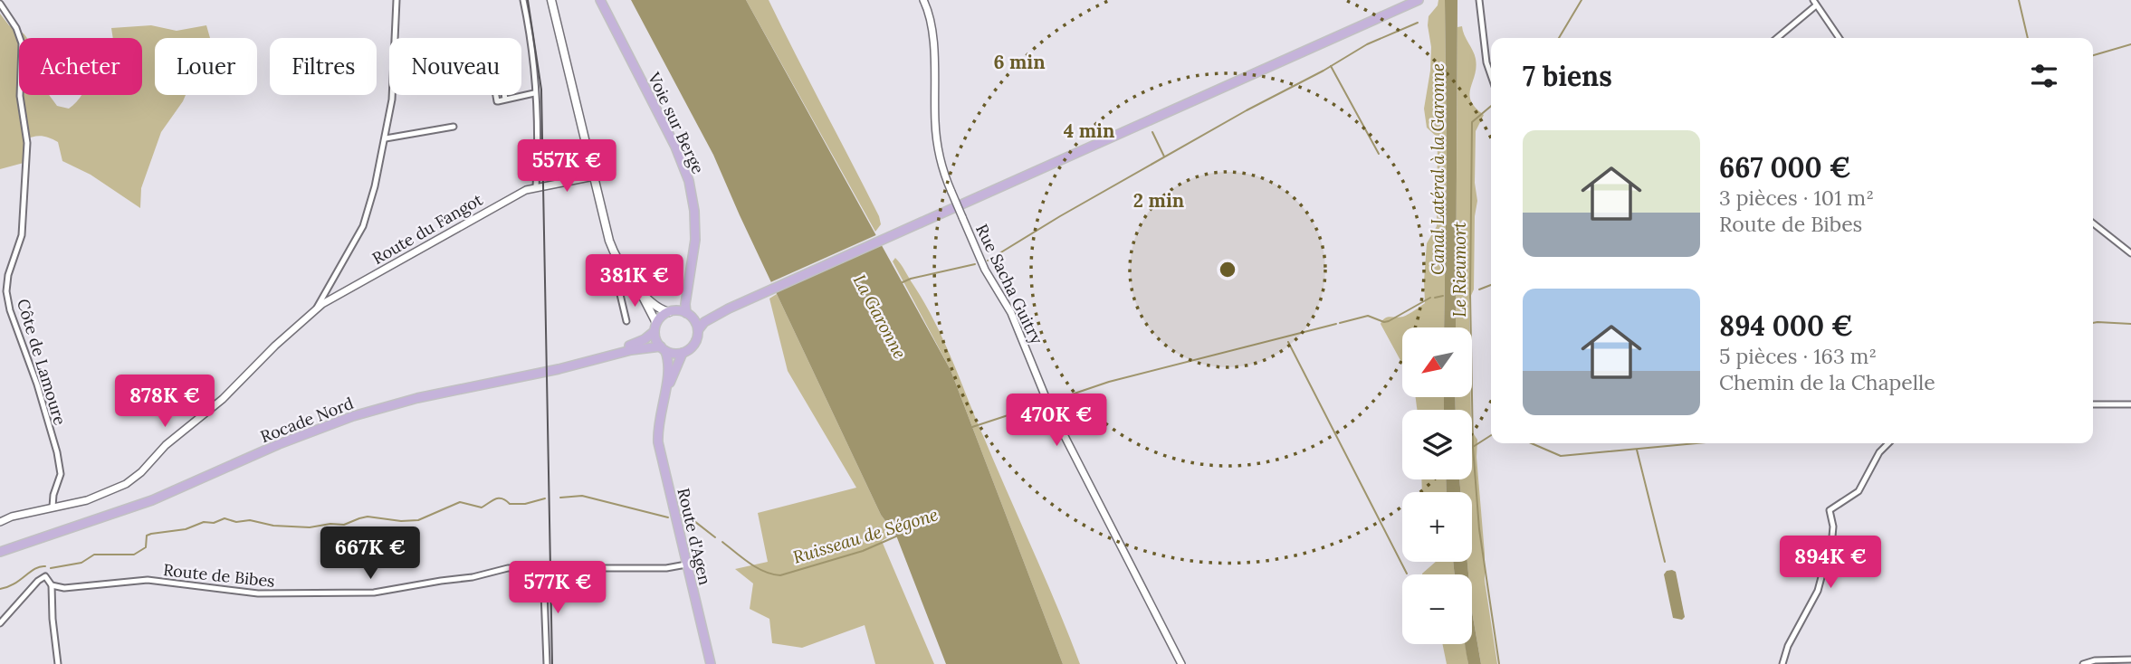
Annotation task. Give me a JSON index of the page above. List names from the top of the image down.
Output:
{
  "streets": {
    "main road": ["Voie sur Berge", "Rocade Nord", "Route d'Agen"],
    "street": [
      "Route du Fangot",
      "Rue Sacha Guitry",
      "Côte de Lamoure",
      "Route de Bibes"
    ]
  },
  "crossings": [
    ["Route du Fangot", "Côte de Lamoure"],
    ["Route d'Agen", "Route de Bibes"]
  ],
  "water": [
    "Canal Latéral à la Garonne",
    "Le Rieumort",
    "La Garonne",
    "Ruisseau de Ségone"
  ],
  "north": "bottom left",
  "page": {
    "chip": [
      "Acheter",
      "Louer",
      "Filtres",
      "Nouveau"
    ],
    "heading": "7 biens",
    "list": [
      {
        "name": "667 000 €",
        "note": "3 pièces · 101 m² · Route de Bibes"
      },
      {
        "name": "894 000 €",
        "note": "5 pièces · 163 m² · Chemin de la Chapelle"
      }
    ],
    "price": [
      "557K €",
      "381K €",
      "878K €",
      "470K €",
      "667K €",
      "894K €",
      "577K €"
    ],
    "map_buttons": ["+", "−"]
  },
  "rings": ["6 min", "4 min", "2 min"]
}
